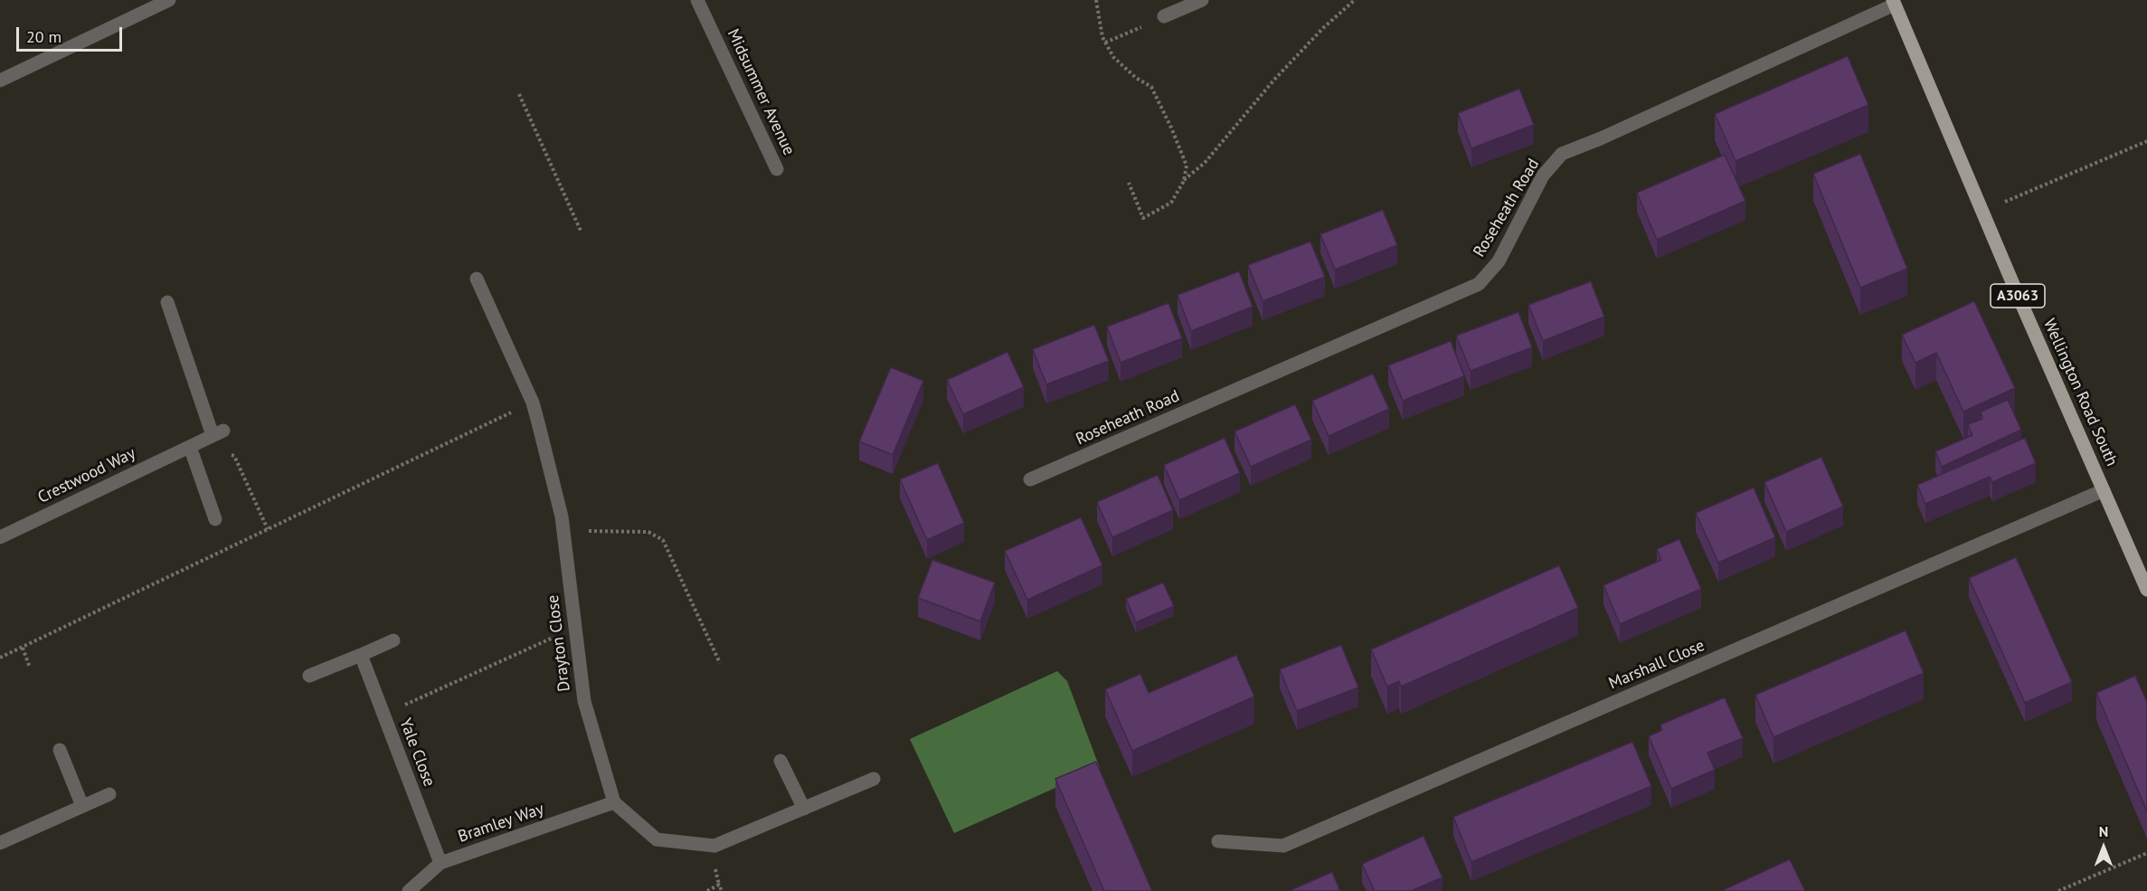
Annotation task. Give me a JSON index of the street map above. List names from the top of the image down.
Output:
{
  "streets": {
    "main road": ["A3063", "Wellington Road South"],
    "street": [
      "Midsummer Avenue",
      "Roseheath Road",
      "Crestwood Way",
      "Drayton Close",
      "Marshall Close",
      "Yale Close",
      "Bramley Way"
    ]
  },
  "crossings": [
    ["Roseheath Road", "Wellington Road South"],
    ["Wellington Road South", "Marshall Close"],
    ["Drayton Close", "Bramley Way"],
    ["Yale Close", "Bramley Way"]
  ],
  "scale_bar": "20 m",
  "north": "top"
}
